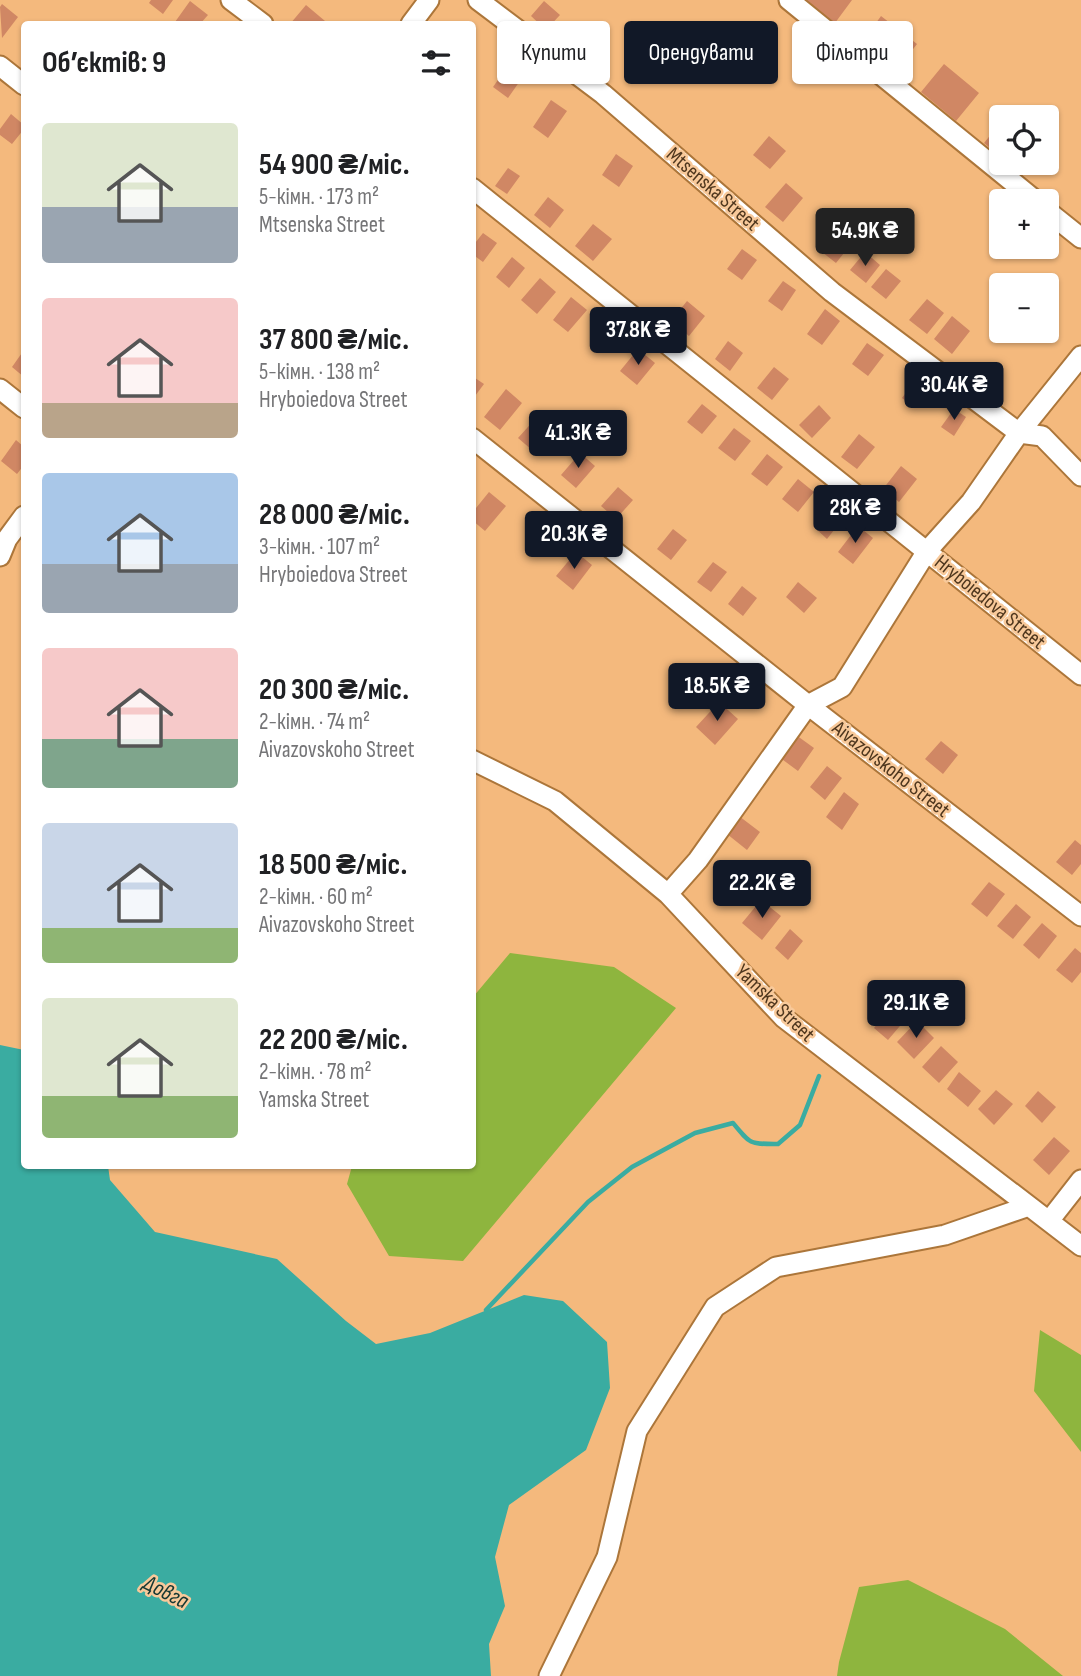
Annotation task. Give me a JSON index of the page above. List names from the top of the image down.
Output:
{
  "streets": {
    "street": [
      "Mtsenska Street",
      "Hryboiedova Street",
      "Aivazovskoho Street",
      "Yamska Street"
    ]
  },
  "water": ["Довга"],
  "page": {
    "chip": ["Купити", "Орендувати", "Фільтри"],
    "heading": "Об’єктів: 9",
    "map_buttons": ["+", "−"],
    "list": [
      {
        "name": "54 900 ₴/міс.",
        "note": "5-кімн. · 173 m² · Mtsenska Street"
      },
      {
        "name": "37 800 ₴/міс.",
        "note": "5-кімн. · 138 m² · Hryboiedova Street"
      },
      {
        "name": "28 000 ₴/міс.",
        "note": "3-кімн. · 107 m² · Hryboiedova Street"
      },
      {
        "name": "20 300 ₴/міс.",
        "note": "2-кімн. · 74 m² · Aivazovskoho Street"
      },
      {
        "name": "18 500 ₴/міс.",
        "note": "2-кімн. · 60 m² · Aivazovskoho Street"
      },
      {
        "name": "22 200 ₴/міс.",
        "note": "2-кімн. · 78 m² · Yamska Street"
      }
    ],
    "price": [
      "54.9K ₴",
      "37.8K ₴",
      "30.4K ₴",
      "41.3K ₴",
      "28K ₴",
      "20.3K ₴",
      "18.5K ₴",
      "22.2K ₴",
      "29.1K ₴"
    ]
  }
}
